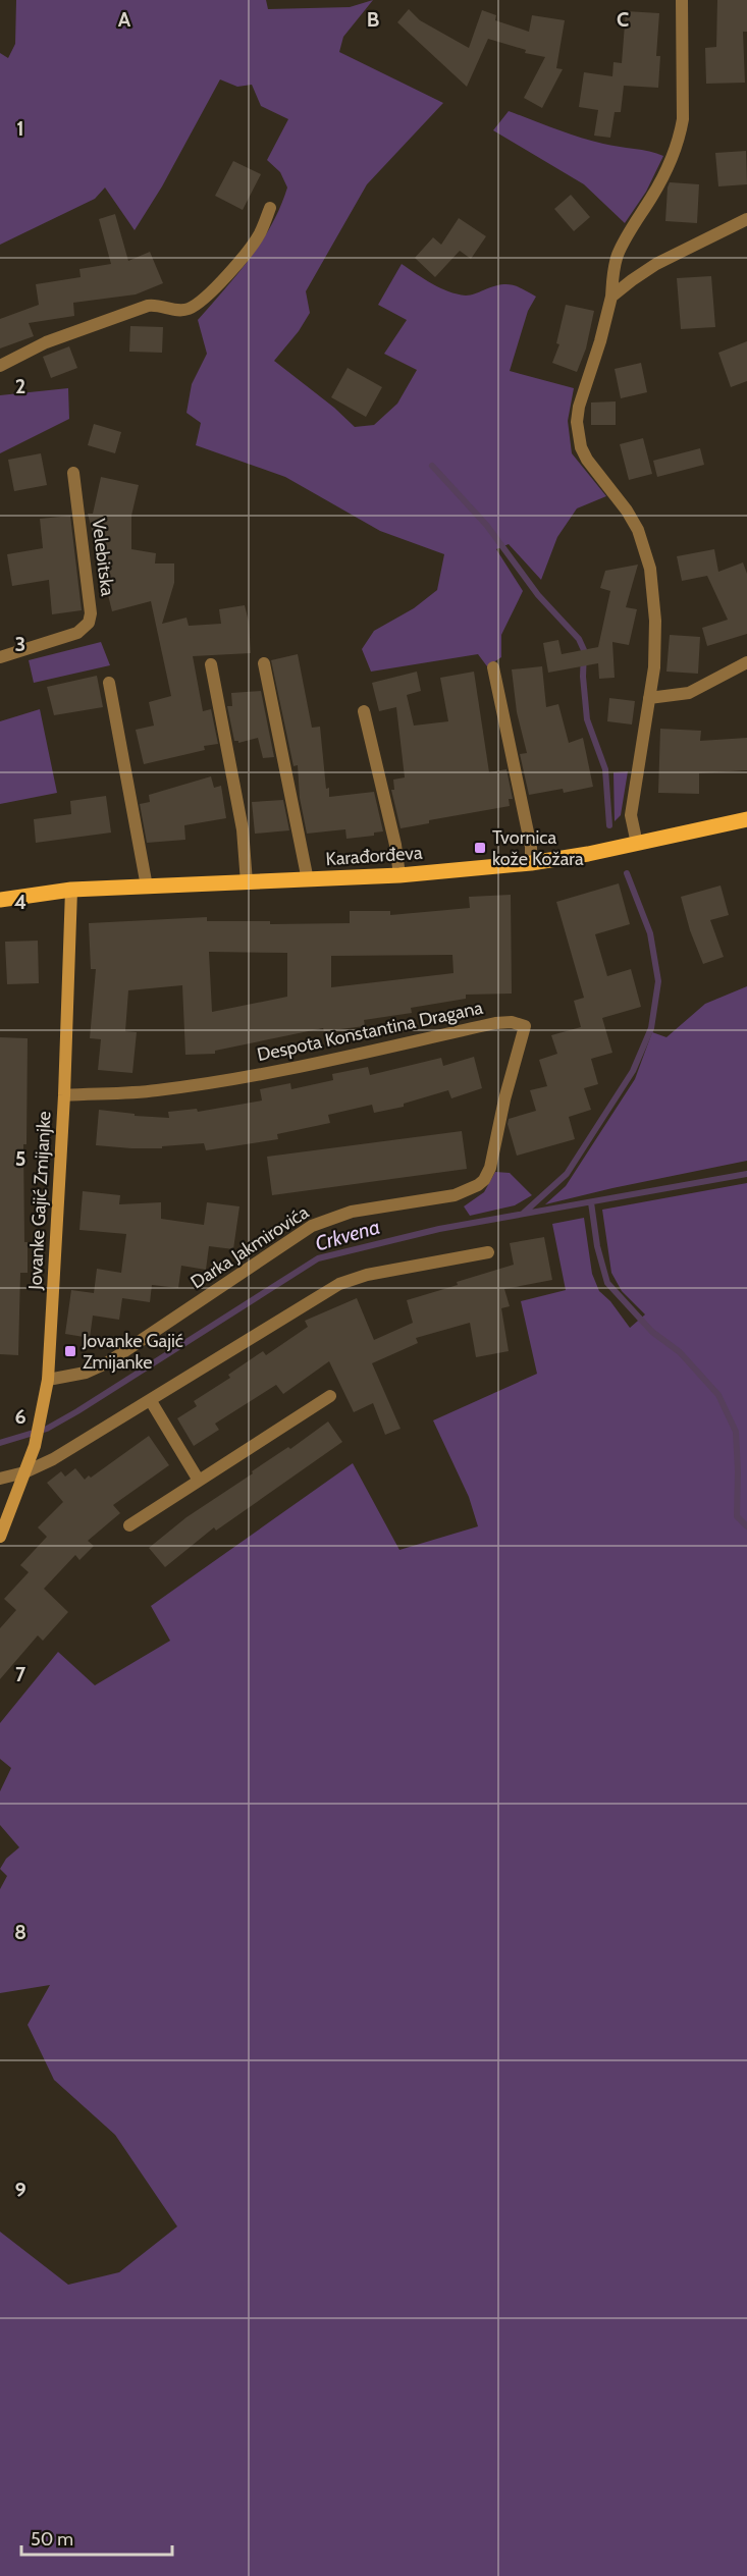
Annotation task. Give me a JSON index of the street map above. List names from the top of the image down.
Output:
{
  "streets": {
    "main road": ["Karađorđeva"],
    "street": [
      "Velebitska",
      "Despota Konstantina Dragana",
      "Jovanke Gajić Zmijanjke",
      "Darka Jakmirovića"
    ]
  },
  "crossings": [
    ["Karađorđeva", "Jovanke Gajić Zmijanjke"],
    ["Despota Konstantina Dragana", "Jovanke Gajić Zmijanjke"],
    ["Despota Konstantina Dragana", "Darka Jakmirovića"],
    ["Jovanke Gajić Zmijanjke", "Darka Jakmirovića"]
  ],
  "water": ["Crkvena"],
  "places": {
    "transit": ["Tvornica kože Kožara", "Jovanke Gajić Zmijanke"]
  },
  "scale_bar": "50 m",
  "grid": {
    "columns": ["A", "B", "C"],
    "rows": [
      "1",
      "2",
      "3",
      "4",
      "5",
      "6",
      "7",
      "8",
      "9"
    ]
  }
}
